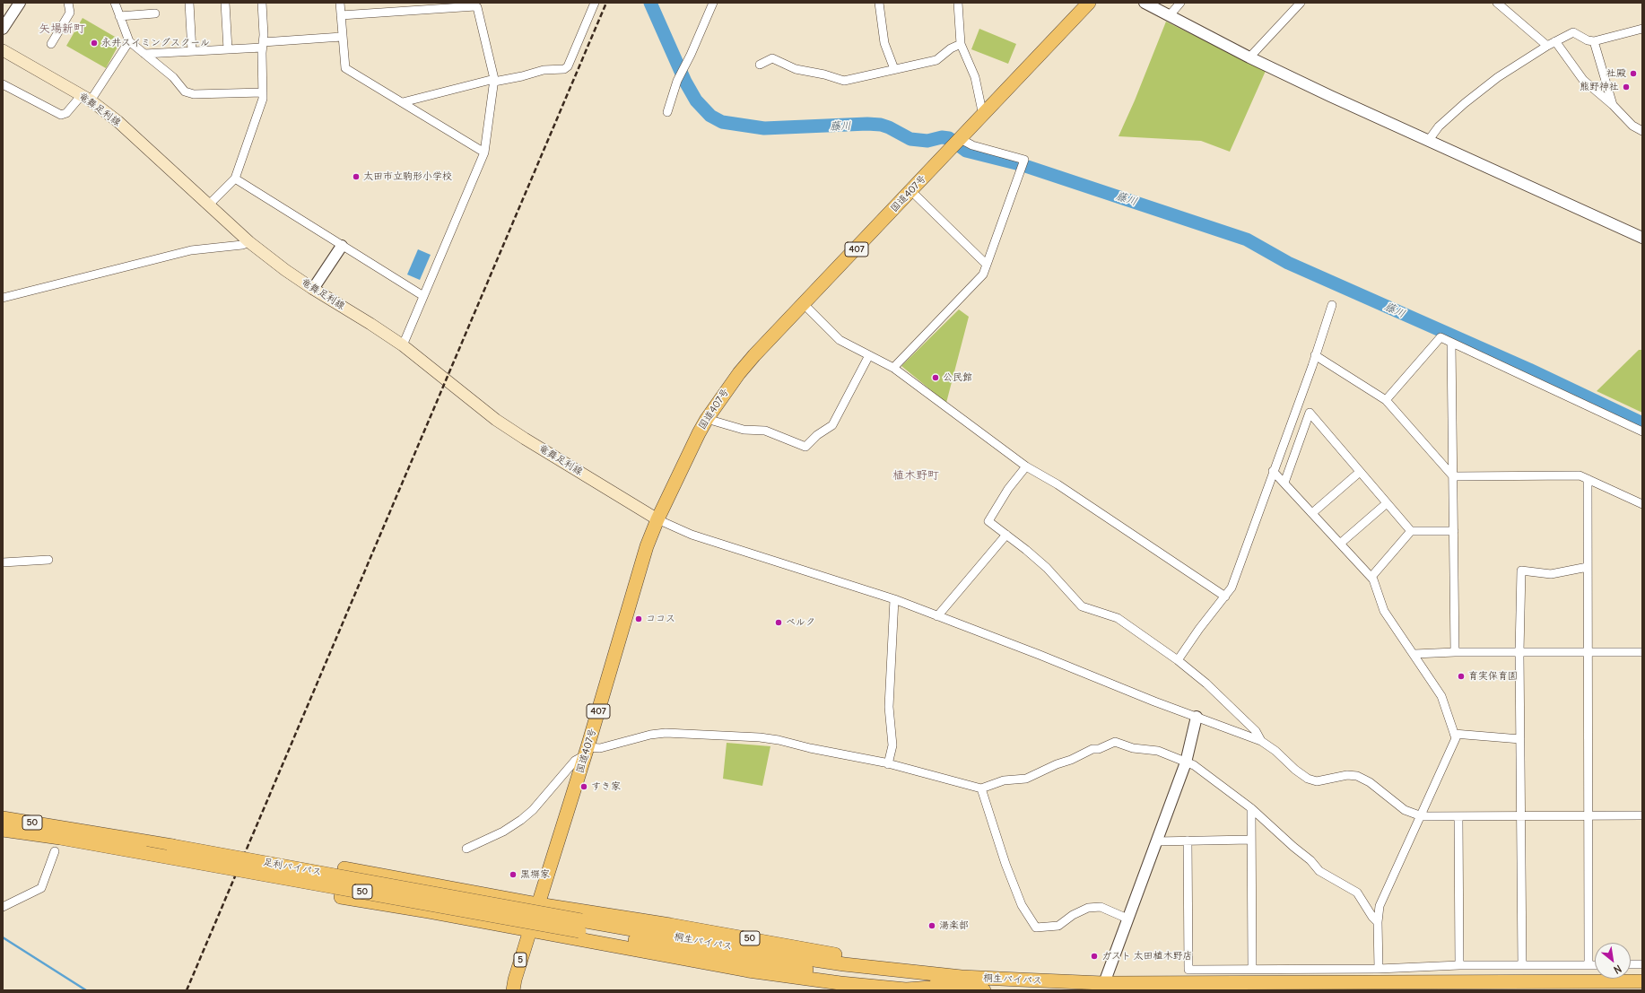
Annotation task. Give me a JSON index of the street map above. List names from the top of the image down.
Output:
{
  "streets": {
    "main road": [
      "竜舞足利線",
      "国道407号",
      "407",
      "50",
      "足利バイパス",
      "桐生バイパス",
      "5"
    ]
  },
  "crossings": [
    ["竜舞足利線", "国道407号"],
    ["国道407号", "50"],
    ["国道407号", "5"],
    ["50", "足利バイパス"],
    ["50", "桐生バイパス"],
    ["50", "5"],
    ["足利バイパス", "桐生バイパス"]
  ],
  "districts": ["矢場新町", "植木野町"],
  "water": ["藤川"],
  "places": [
    "永井スイミングスクール",
    "社殿",
    "熊野神社",
    "太田市立駒形小学校",
    "公民館",
    "ココス",
    "ベルク",
    "育実保育園",
    "すき家",
    "黒塀家",
    "湯楽部",
    "ガスト 太田植木野店"
  ],
  "north": "bottom right"
}
